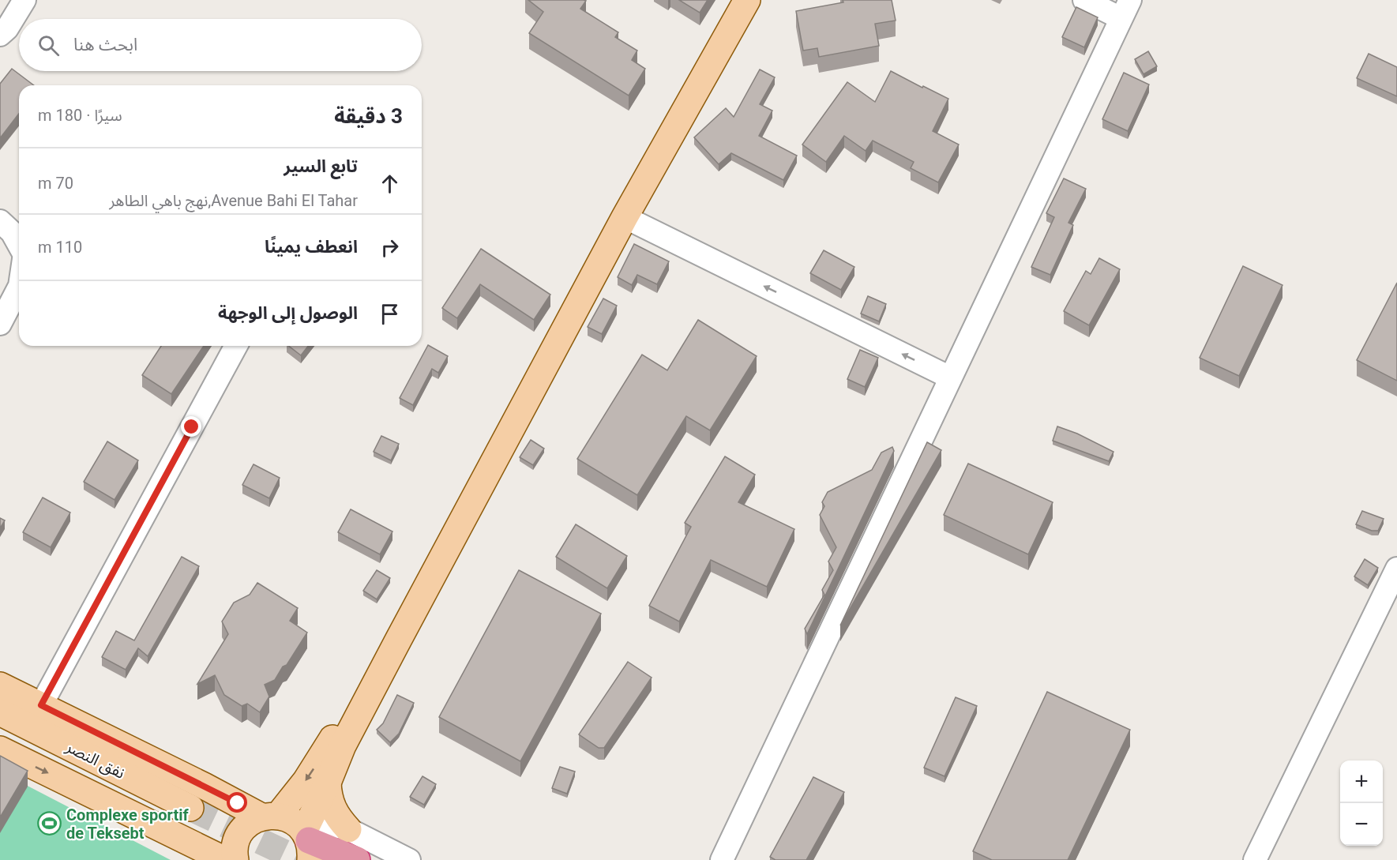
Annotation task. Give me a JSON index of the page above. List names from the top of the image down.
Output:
{
  "streets": {
    "main road": ["نفق النصر"]
  },
  "places": {
    "sports": ["Complexe sportif de Teksebt"]
  },
  "page": {
    "search": "ابحث هنا",
    "heading": ["3 دقيقة", "سيرًا · 180 m"],
    "list": [
      ["تابع السير", "Avenue Bahi El Tahar,نهج باهي الطاهر", "70 m"],
      ["انعطف يمينًا", "110 m"],
      "الوصول إلى الوجهة"
    ],
    "map_buttons": ["+", "−"]
  }
}
